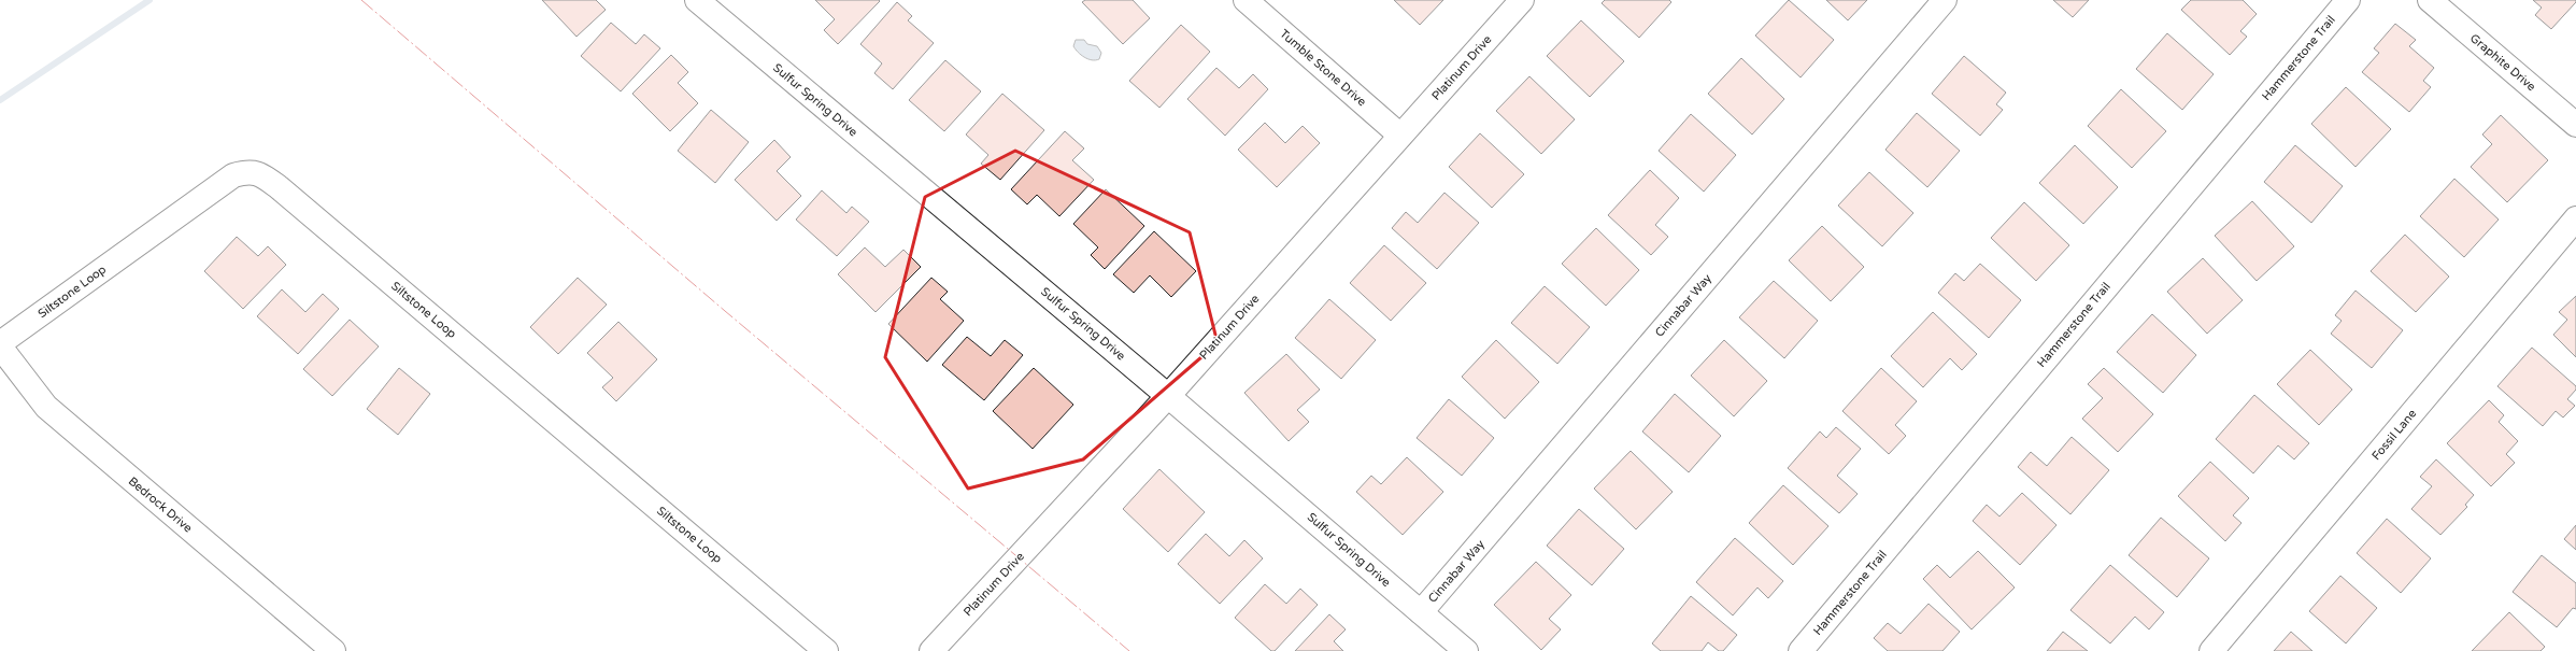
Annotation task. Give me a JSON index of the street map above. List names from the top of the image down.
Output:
{
  "streets": {
    "street": [
      "Hammerstone Trail",
      "Graphite Drive",
      "Tumble Stone Drive",
      "Platinum Drive",
      "Sulfur Spring Drive",
      "Siltstone Loop",
      "Cinnabar Way",
      "Fossil Lane",
      "Bedrock Drive"
    ]
  },
  "crossings": [
    ["Tumble Stone Drive", "Platinum Drive"],
    ["Platinum Drive", "Sulfur Spring Drive"],
    ["Sulfur Spring Drive", "Cinnabar Way"]
  ]
}
